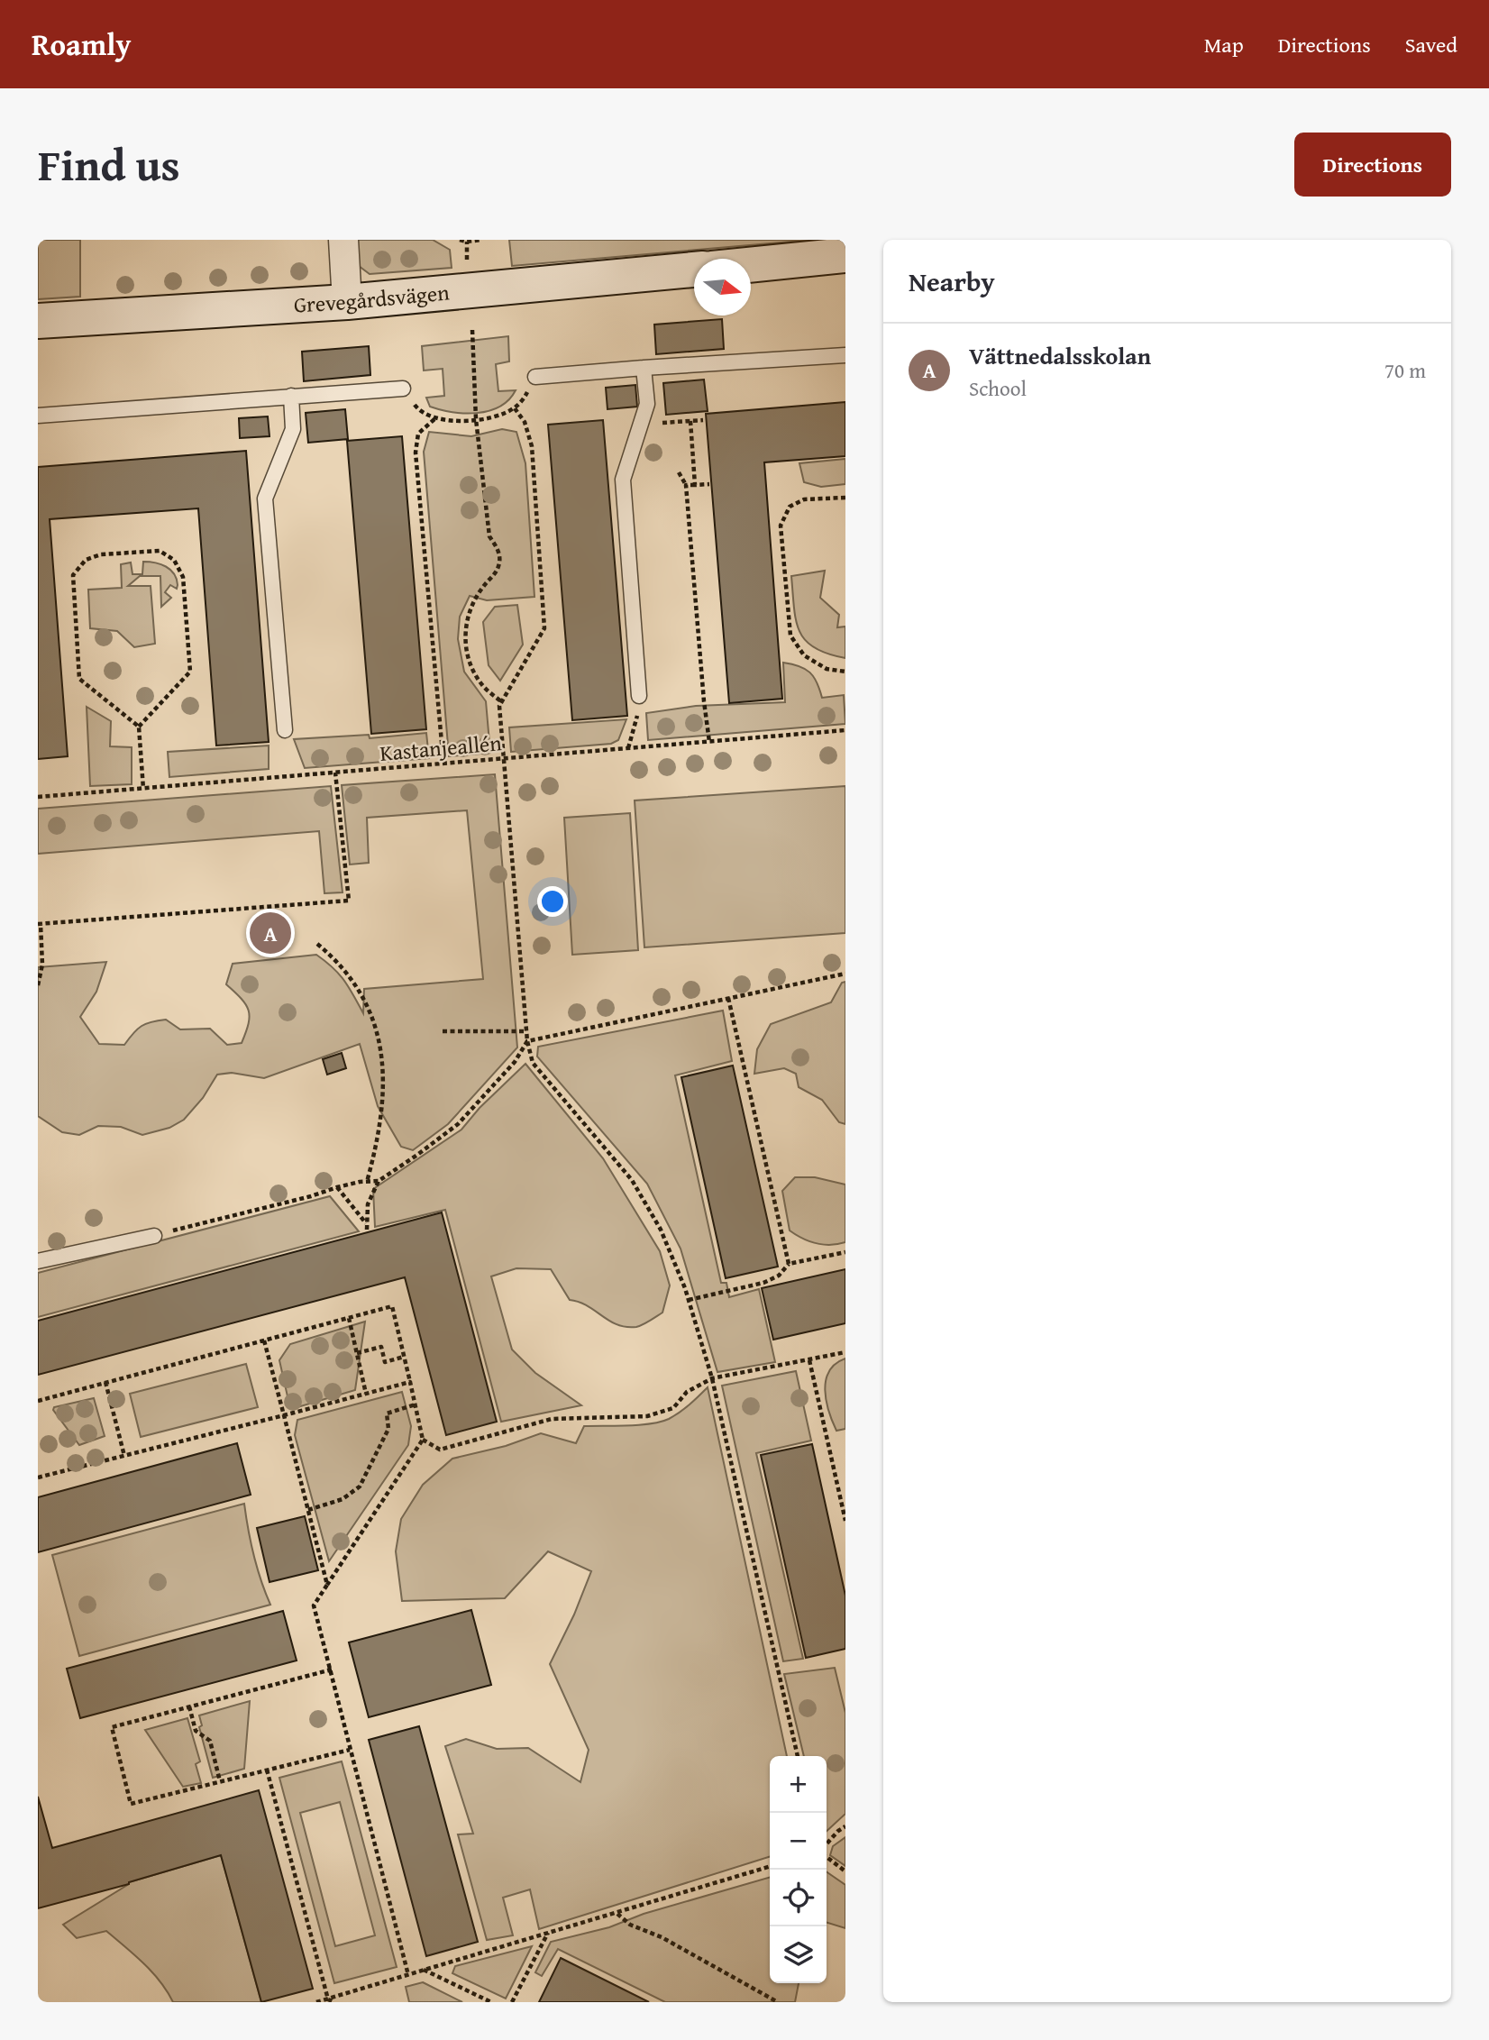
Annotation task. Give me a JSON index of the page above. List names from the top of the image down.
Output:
{
  "streets": {
    "street": ["Grevegårdsvägen"],
    "path": ["Kastanjeallén"]
  },
  "north": "right",
  "page": {
    "header": "Roamly",
    "nav": ["Map", "Directions", "Saved"],
    "title": "Find us",
    "buttons": "Directions",
    "heading": "Nearby",
    "list": [
      {
        "mark": "A",
        "name": "Vättnedalsskolan",
        "note": "School",
        "value": "70 m"
      }
    ],
    "pins": "A",
    "map_buttons": ["+", "−"]
  }
}
